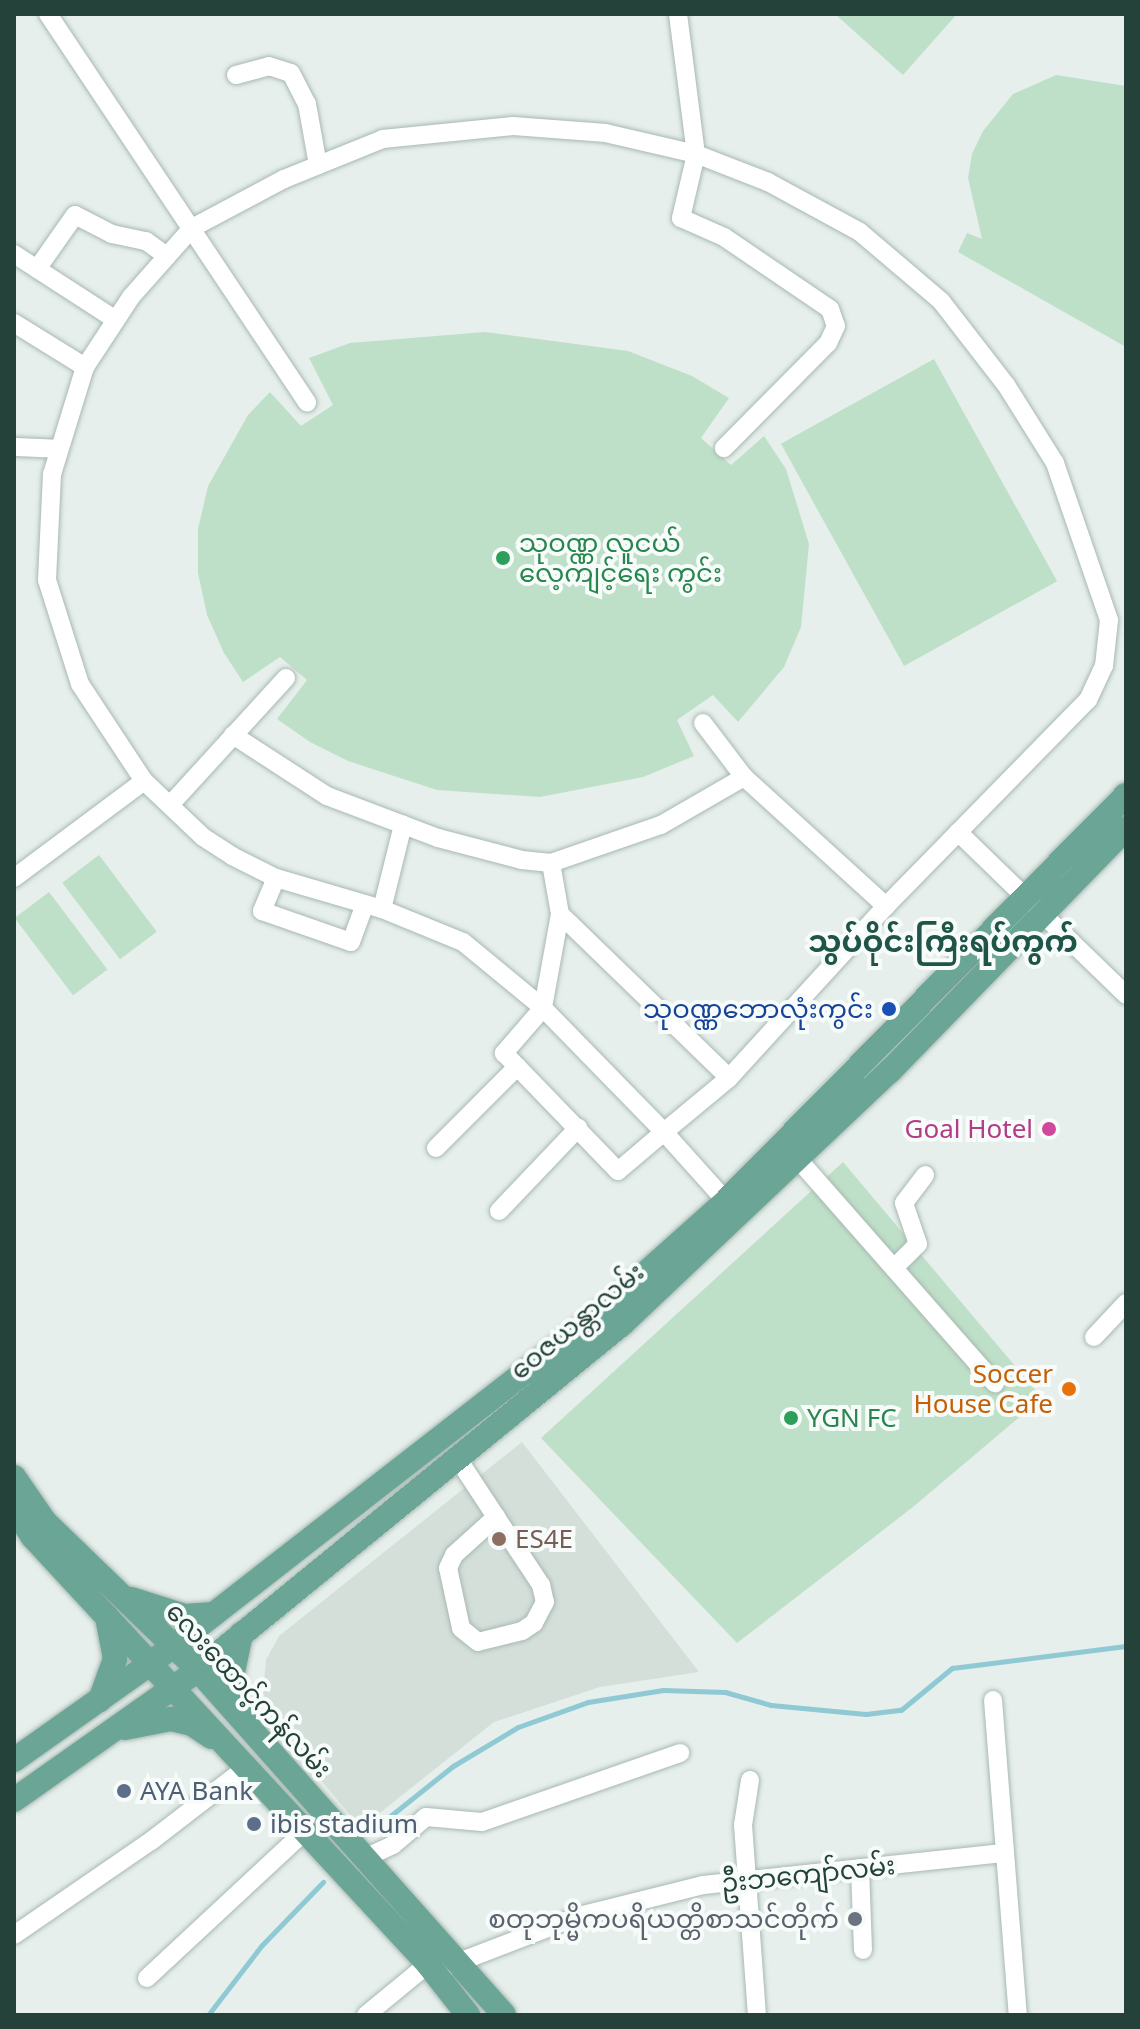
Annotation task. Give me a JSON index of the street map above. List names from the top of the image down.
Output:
{
  "streets": {
    "main road": ["ဝေဇယန္တာလမ်း", "လေးထောင့်ကန်လမ်း"],
    "street": ["ဦးဘကျော်လမ်း"]
  },
  "crossings": [
    ["ဝေဇယန္တာလမ်း", "လေးထောင့်ကန်လမ်း"],
    ["လေးထောင့်ကန်လမ်း", "ဦးဘကျော်လမ်း"]
  ],
  "districts": ["သွပ်ဝိုင်းကြီးရပ်ကွက်"],
  "places": [
    "သုဝဏ္ဏ လူငယ် လေ့ကျင့်ရေး ကွင်း",
    "သုဝဏ္ဏဘောလုံးကွင်း",
    "Goal Hotel",
    "Soccer House Cafe",
    "YGN FC",
    "ES4E",
    "AYA Bank",
    "ibis stadium",
    "စတုဘုမ္မိကပရိယတ္တိစာသင်တိုက်"
  ]
}
